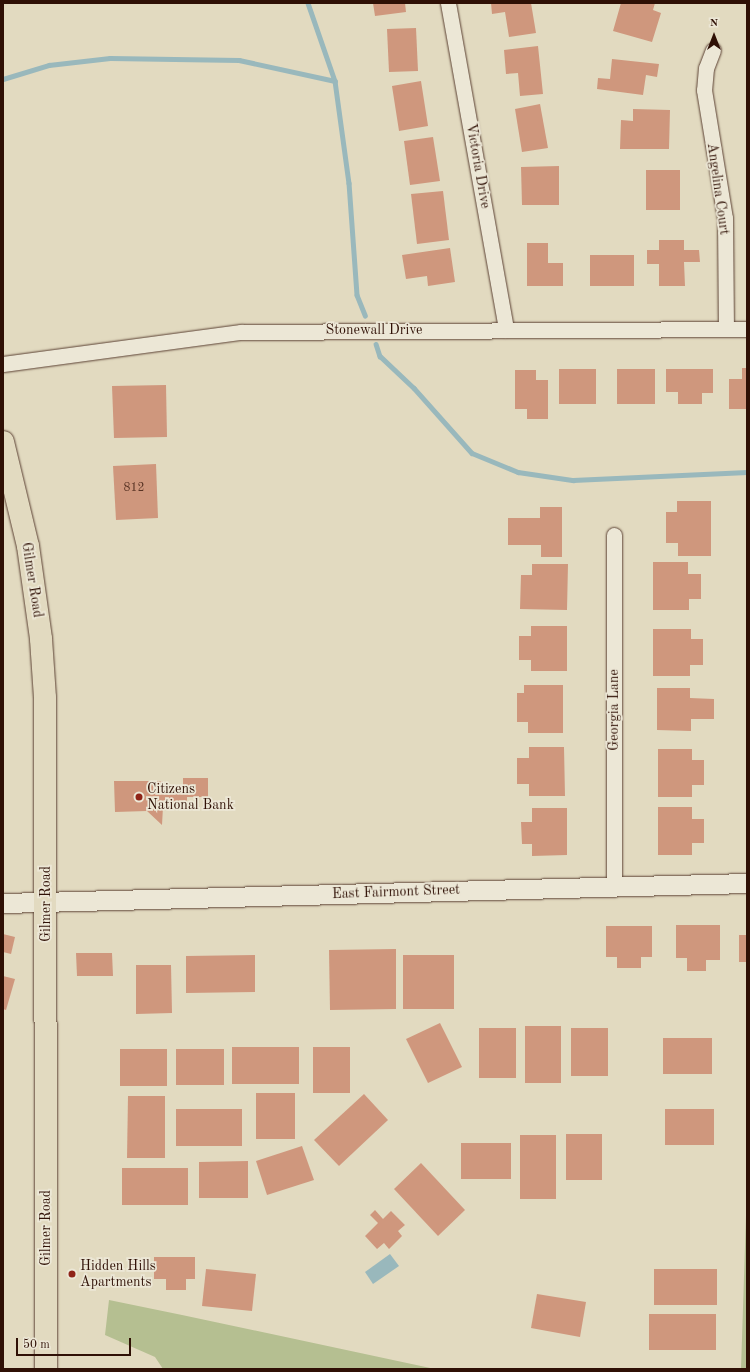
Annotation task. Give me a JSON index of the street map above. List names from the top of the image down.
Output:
{
  "streets": {
    "main road": ["Gilmer Road"],
    "street": [
      "Victoria Drive",
      "Angelina Court",
      "Stonewall Drive",
      "Georgia Lane",
      "East Fairmont Street"
    ]
  },
  "crossings": [
    ["Victoria Drive", "Stonewall Drive"],
    ["Angelina Court", "Stonewall Drive"],
    ["Gilmer Road", "East Fairmont Street"],
    ["Georgia Lane", "East Fairmont Street"]
  ],
  "places": ["Citizens National Bank", "Hidden Hills Apartments"],
  "house_numbers": ["812"],
  "scale_bar": "50 m",
  "north": "top"
}
